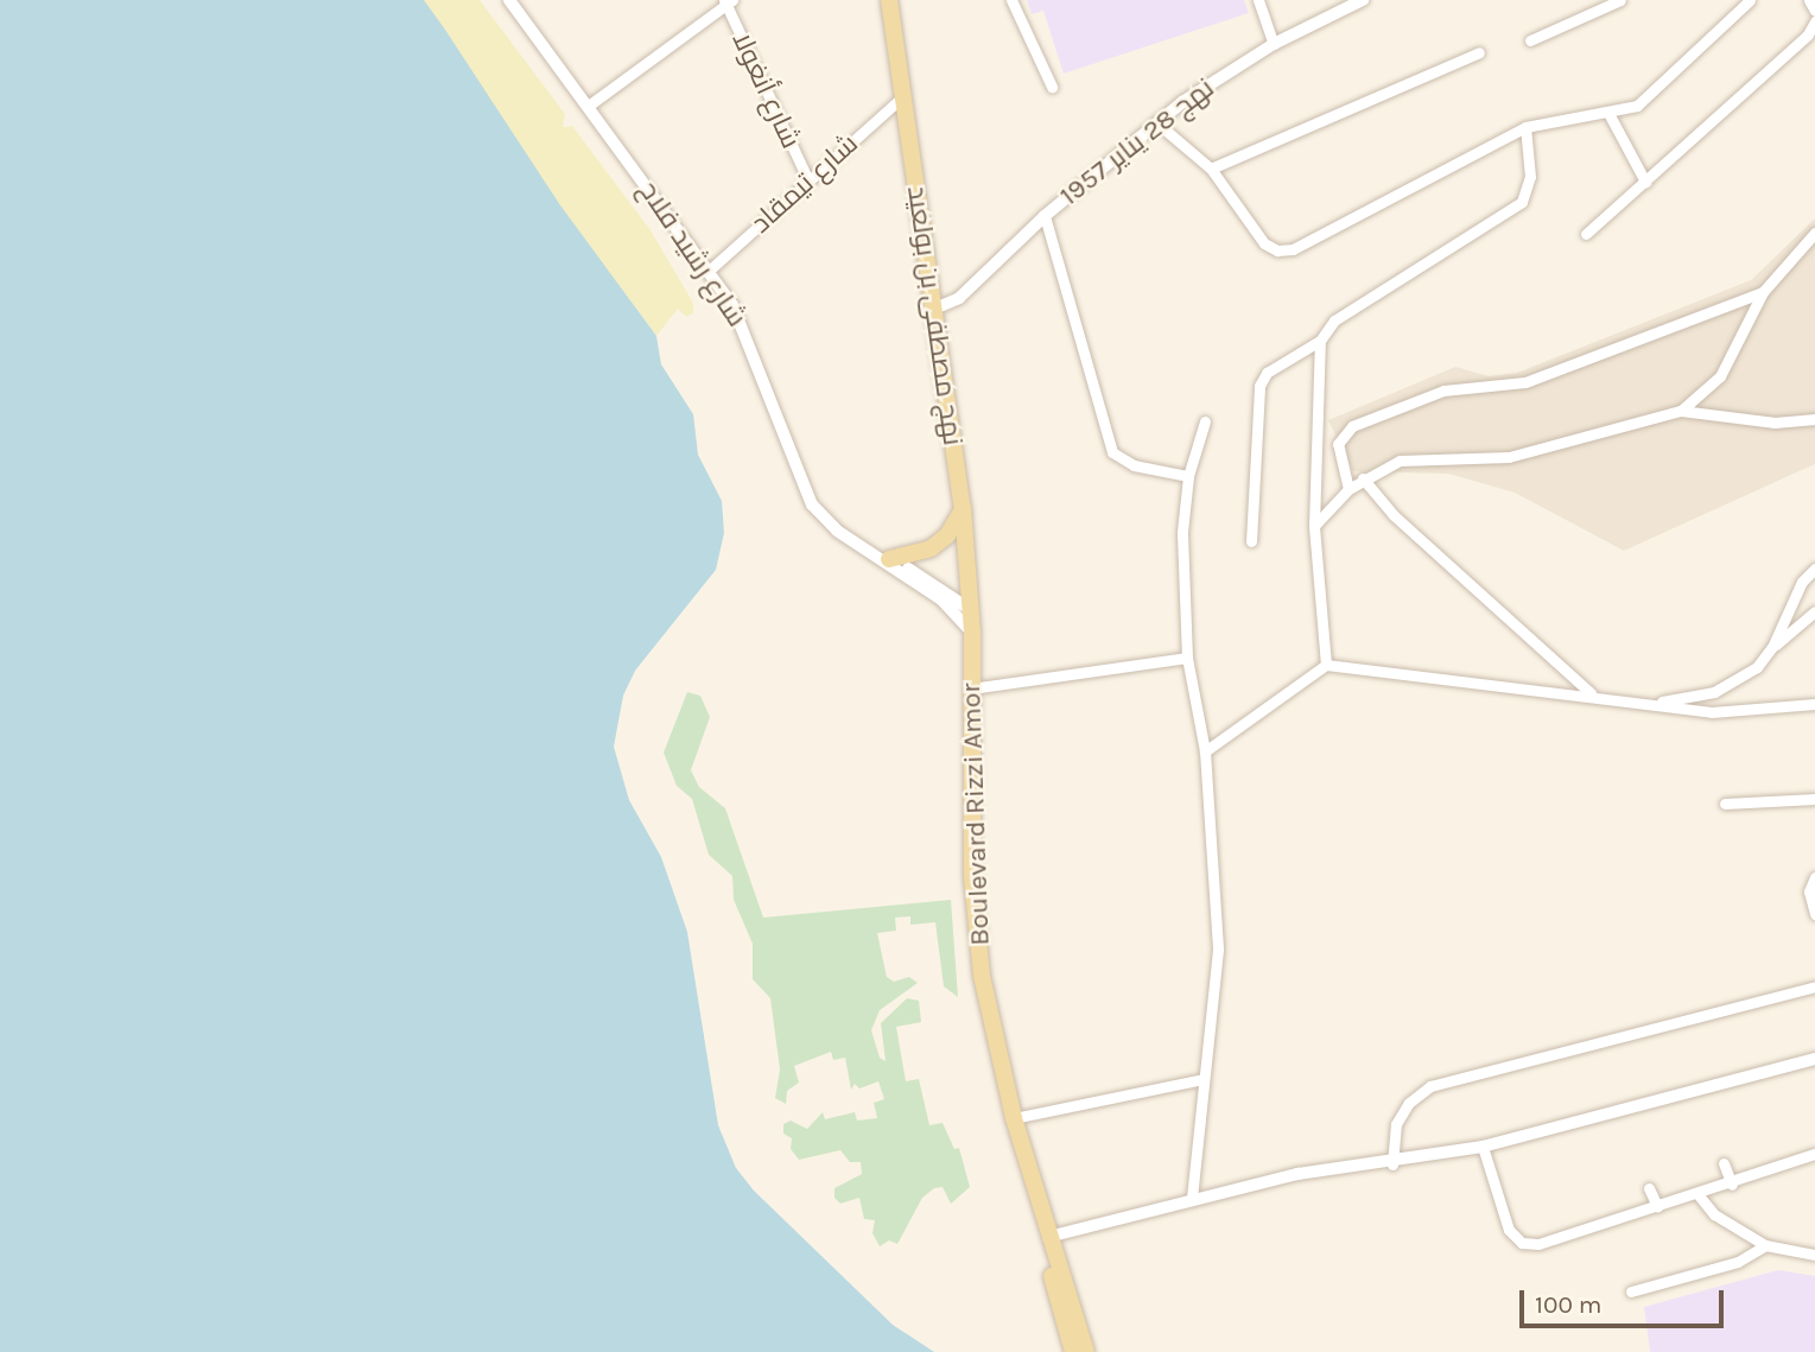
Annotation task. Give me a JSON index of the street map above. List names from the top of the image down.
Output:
{
  "streets": {
    "main road": ["نهج مصطفى بن بولعيد", "Boulevard Rizzi Amor"],
    "street": [
      "شارع أنغولا",
      "نهج 28 يناير 1957",
      "شارع تيمقاد",
      "شارع رشيد فلاح"
    ]
  },
  "crossings": [
    ["شارع أنغولا", "شارع تيمقاد"],
    ["نهج 28 يناير 1957", "نهج مصطفى بن بولعيد"],
    ["شارع تيمقاد", "شارع رشيد فلاح"],
    ["شارع تيمقاد", "نهج مصطفى بن بولعيد"],
    ["شارع رشيد فلاح", "نهج مصطفى بن بولعيد"],
    ["شارع رشيد فلاح", "Boulevard Rizzi Amor"],
    ["نهج مصطفى بن بولعيد", "Boulevard Rizzi Amor"]
  ],
  "scale_bar": "100 m"
}
